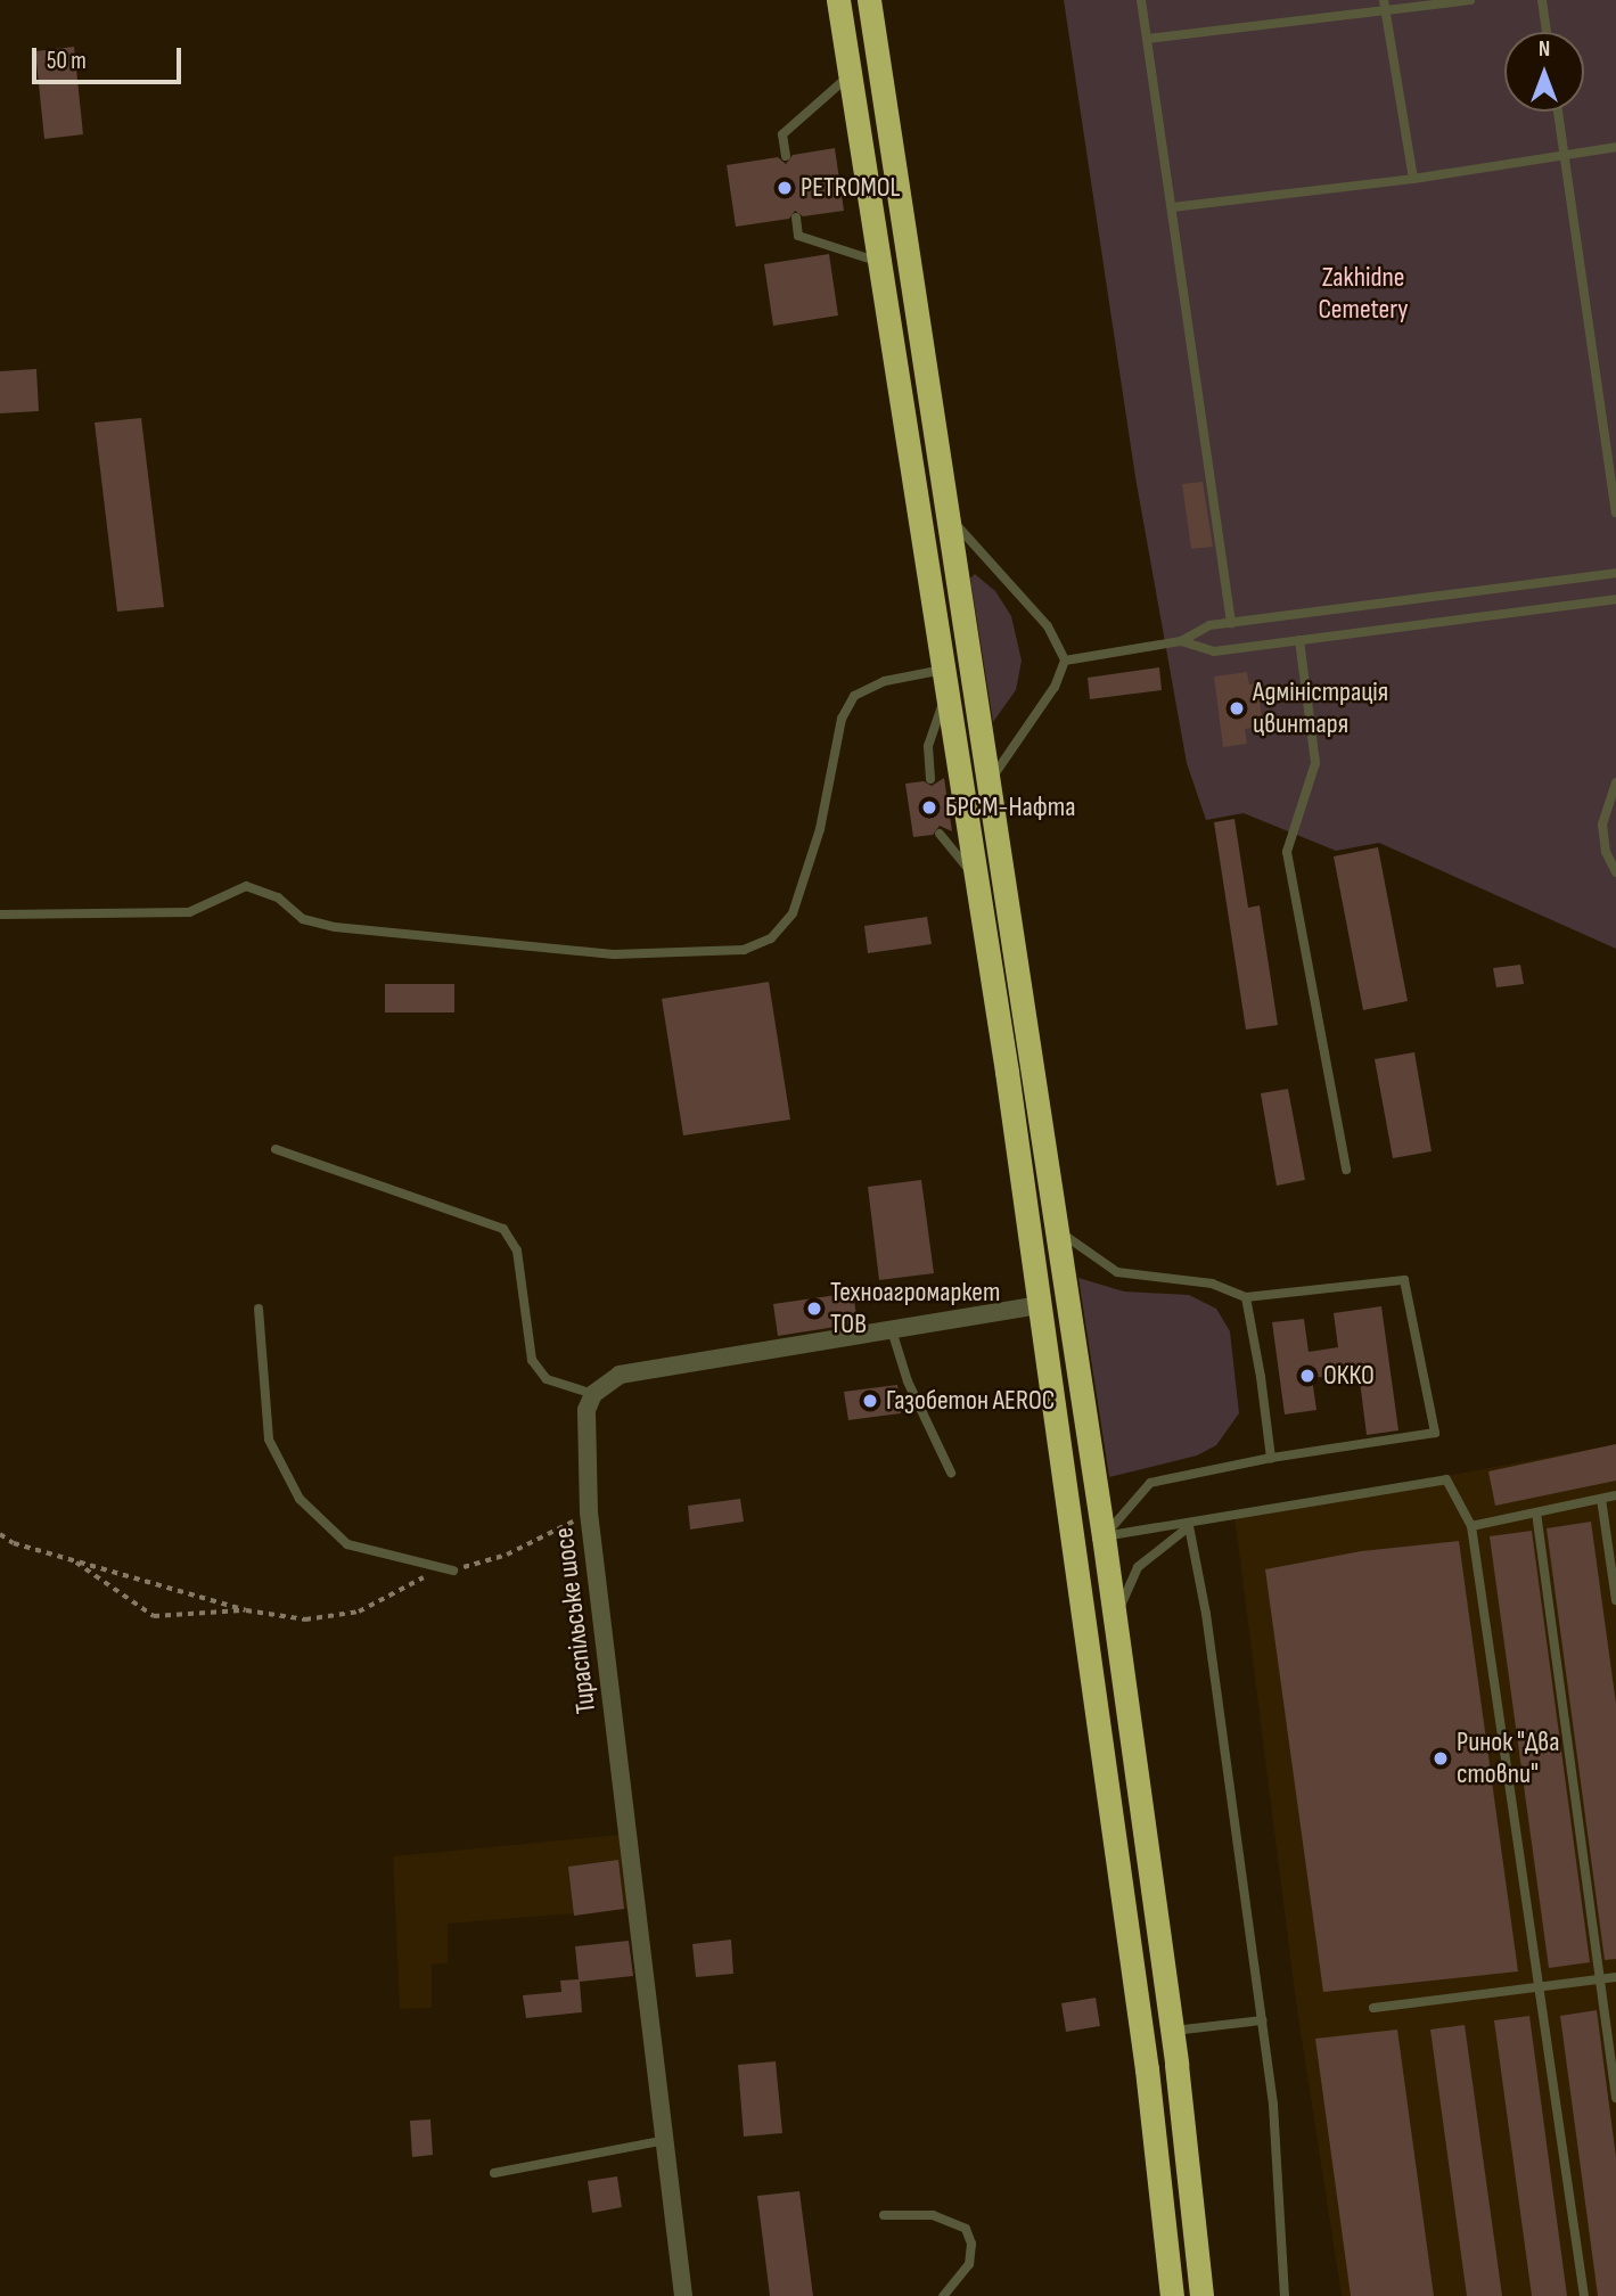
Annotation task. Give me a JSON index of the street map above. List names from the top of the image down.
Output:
{
  "streets": {
    "street": ["Тираспільське шосе"]
  },
  "parks": ["Zakhidne Cemetery"],
  "places": [
    "PETROMOL",
    "Адміністрація цвинтаря",
    "БРСМ-Нафта",
    "Техноагромаркет ТОВ",
    "ОККО",
    "Газобетон AEROC",
    "Ринок \"Два стовпи\""
  ],
  "scale_bar": "50 m",
  "north": "top"
}
